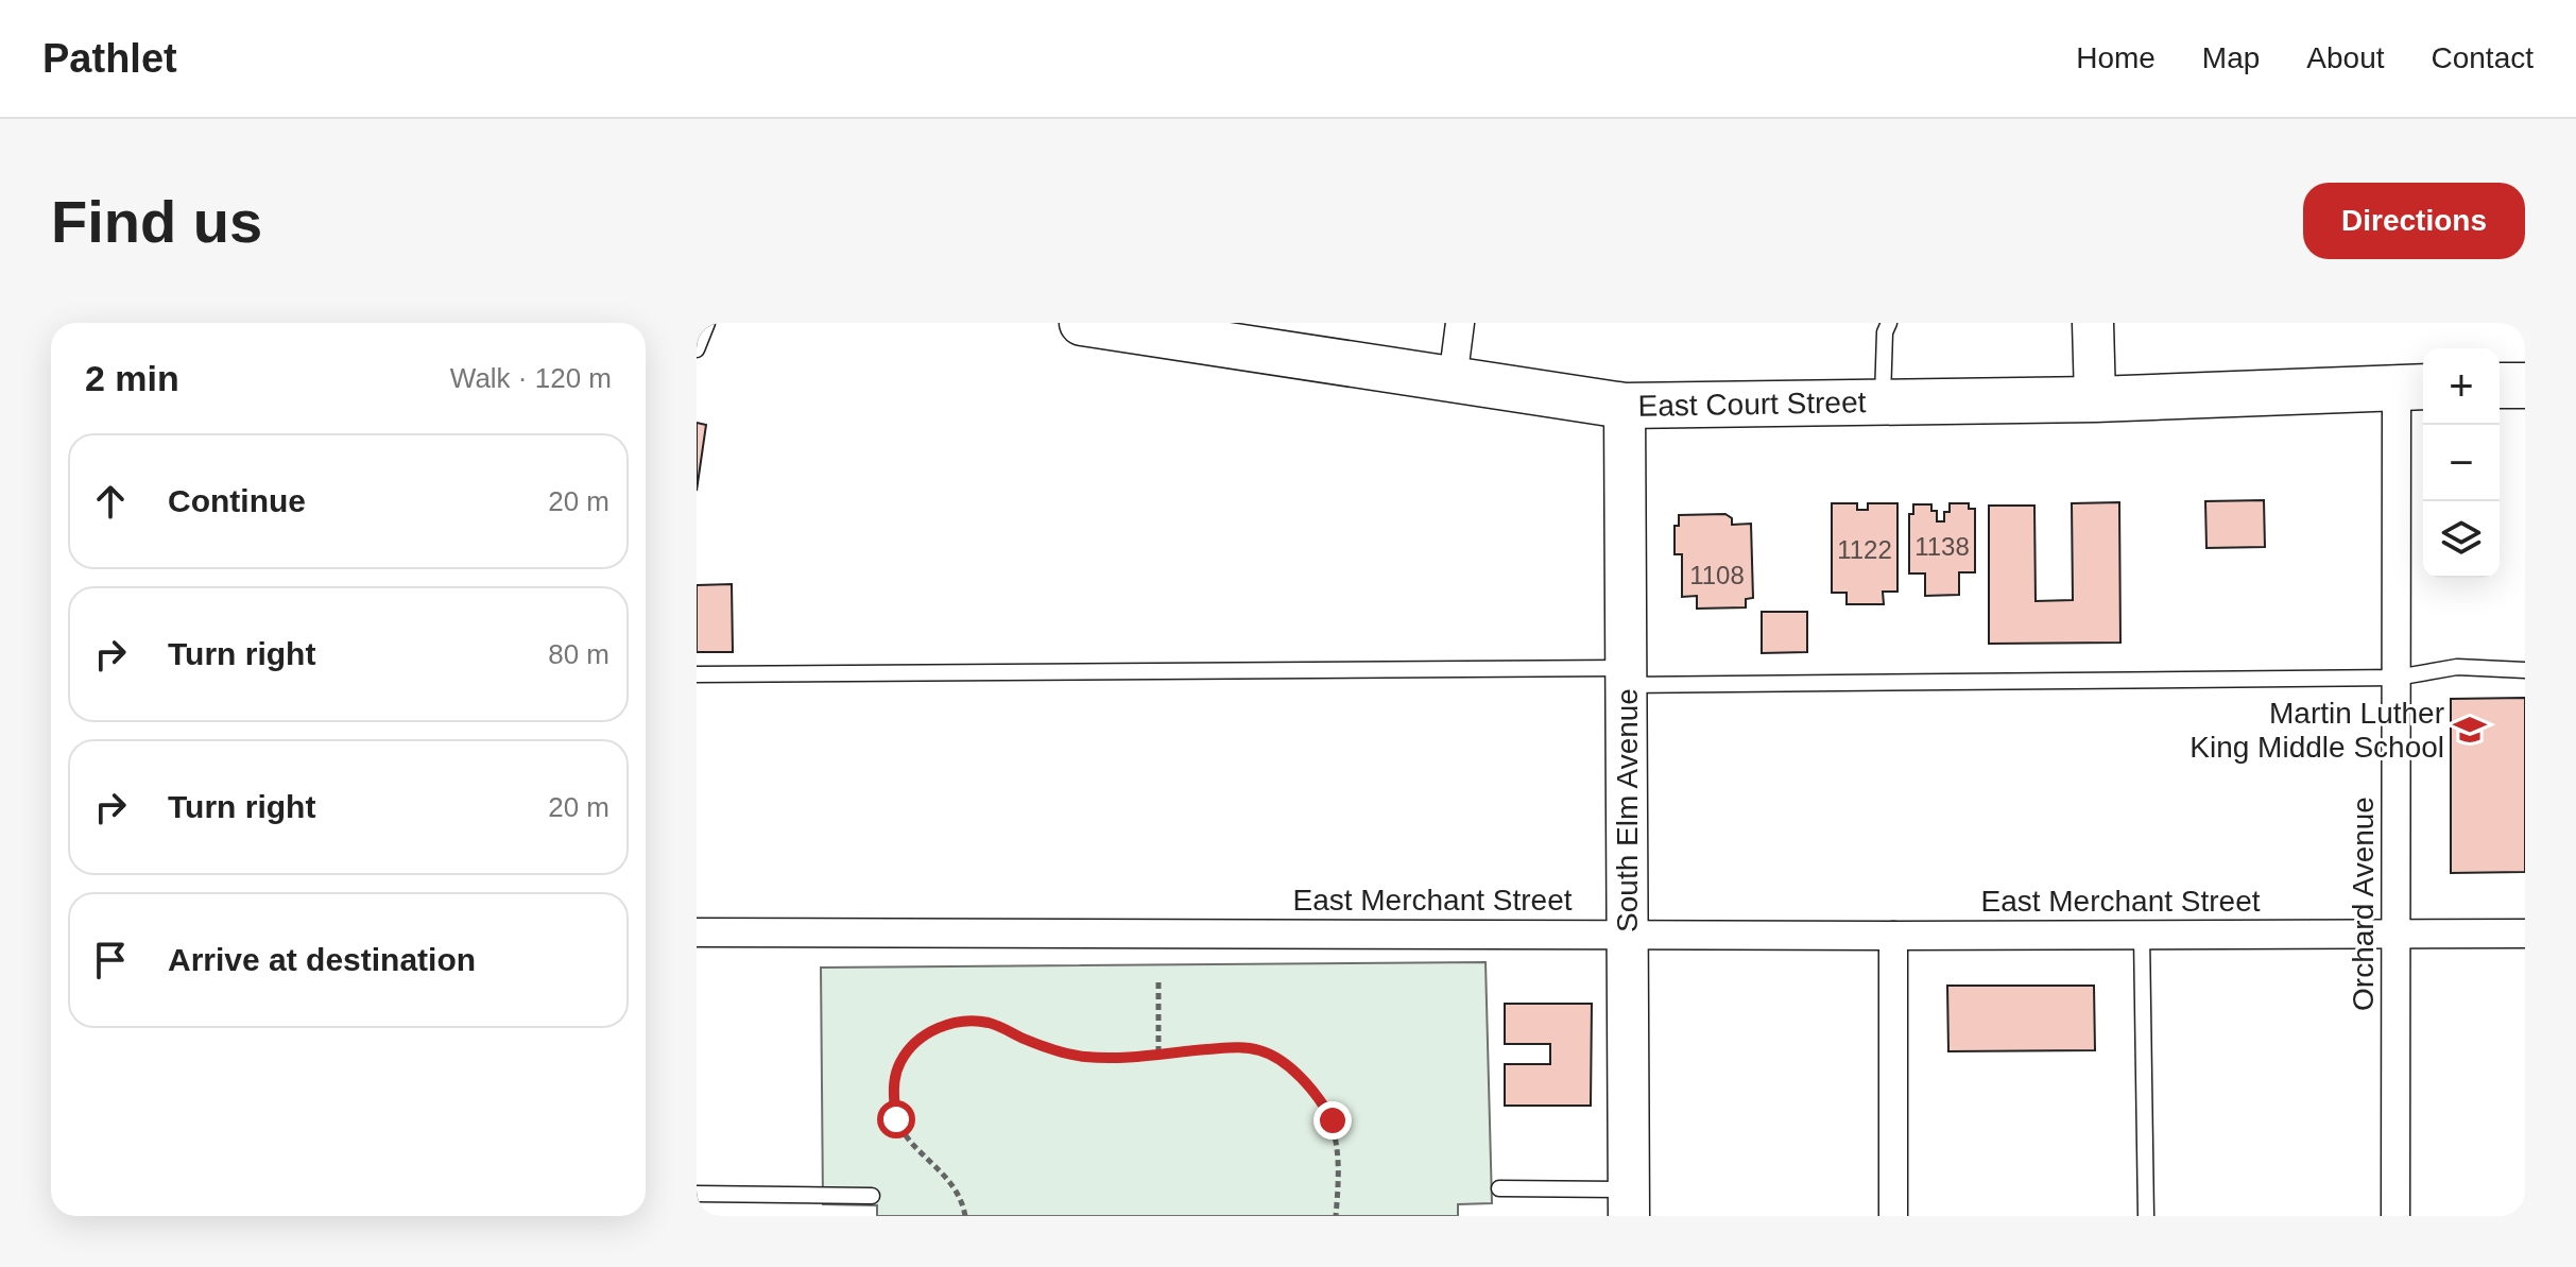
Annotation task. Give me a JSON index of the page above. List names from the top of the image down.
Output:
{
  "streets": {
    "main road": ["East Court Street"],
    "street": ["South Elm Avenue", "East Merchant Street", "Orchard Avenue"]
  },
  "crossings": [
    ["East Court Street", "South Elm Avenue"],
    ["East Court Street", "Orchard Avenue"],
    ["South Elm Avenue", "East Merchant Street"],
    ["East Merchant Street", "Orchard Avenue"]
  ],
  "places": {
    "school or university": ["Martin Luther King Middle School"]
  },
  "house_numbers": ["1138", "1122", "1108"],
  "page": {
    "header": "Pathlet",
    "nav": [
      "Home",
      "Map",
      "About",
      "Contact"
    ],
    "buttons": "Directions",
    "title": "Find us",
    "heading": ["2 min", "Walk · 120 m"],
    "map_buttons": ["+", "−"],
    "list": [
      ["Continue", "20 m"],
      ["Turn right", "80 m"],
      ["Turn right", "20 m"],
      "Arrive at destination"
    ]
  }
}
